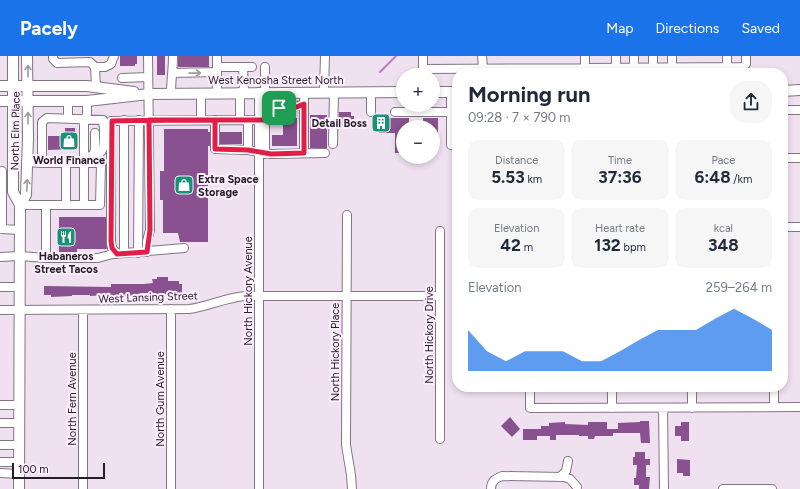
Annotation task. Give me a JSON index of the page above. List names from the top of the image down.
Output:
{
  "streets": {
    "main road": ["West Kenosha Street North", "North Elm Place"],
    "street": [
      "North Hickory Avenue",
      "West Lansing Street",
      "North Hickory Drive",
      "North Hickory Place",
      "North Fern Avenue",
      "North Gum Avenue"
    ]
  },
  "crossings": [
    ["West Kenosha Street North", "North Elm Place"],
    ["West Kenosha Street North", "North Hickory Avenue"],
    ["North Elm Place", "West Lansing Street"],
    ["North Hickory Avenue", "West Lansing Street"],
    ["West Lansing Street", "North Hickory Drive"],
    ["West Lansing Street", "North Hickory Place"],
    ["West Lansing Street", "North Fern Avenue"],
    ["West Lansing Street", "North Gum Avenue"]
  ],
  "places": {
    "building": ["Detail Boss"],
    "shop": ["World Finance", "Extra Space Storage"],
    "restaurant": ["Habaneros Street Tacos"]
  },
  "scale_bar": "100 m",
  "page": {
    "header": "Pacely",
    "nav": ["Map", "Directions", "Saved"],
    "map_buttons": ["+", "−"],
    "heading": ["Morning run", "09:28 · 7 × 790 m"],
    "stats": [
      ["Distance", "5.53 km"],
      ["Time", "37:36"],
      ["Pace", "6:48 /km"],
      ["Elevation", "42 m"],
      ["Heart rate", "132 bpm"],
      ["kcal", "348"]
    ],
    "chart": ["Elevation", "259–264 m"],
    "scale": "100 m"
  }
}
